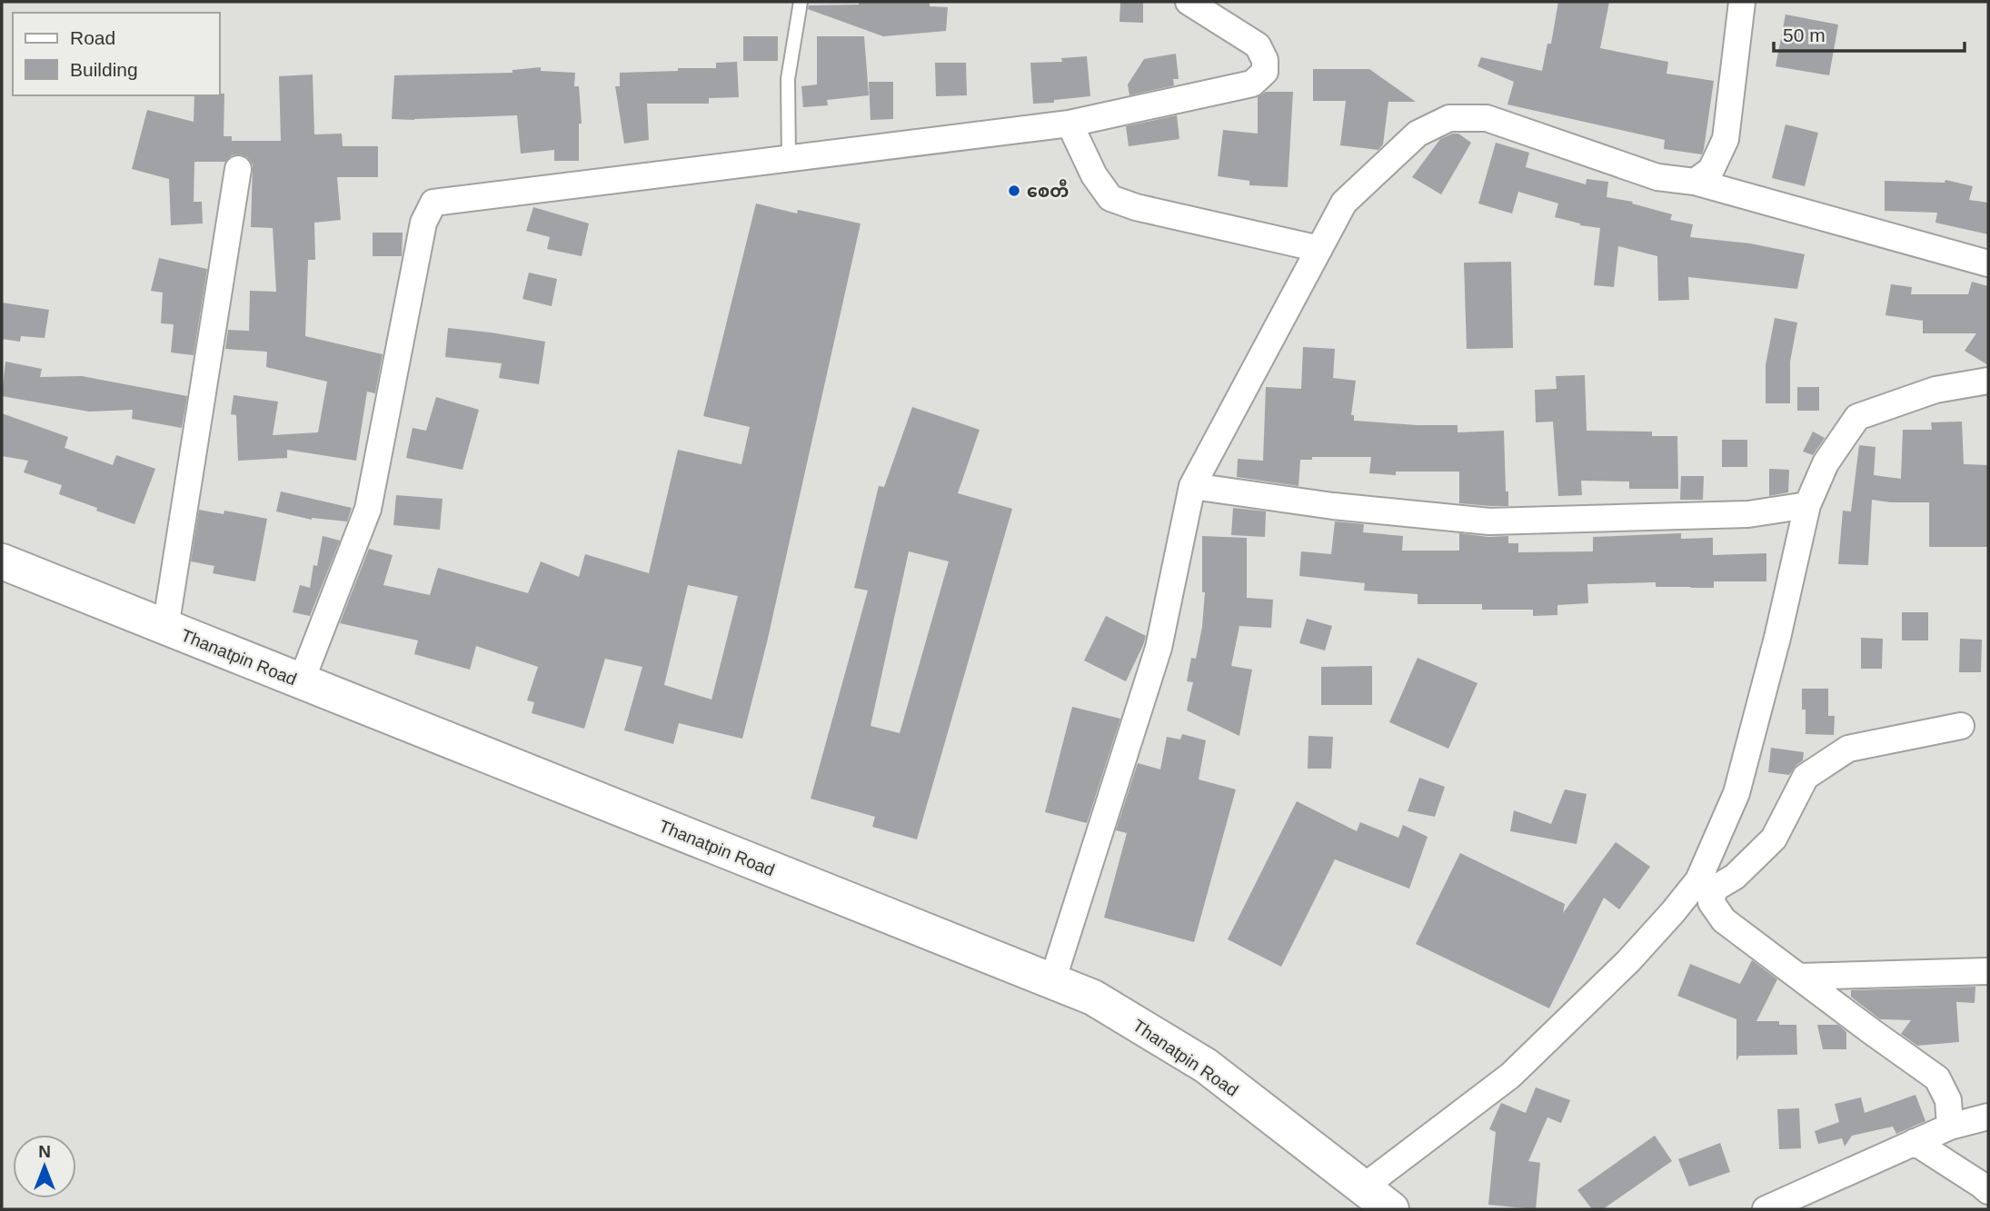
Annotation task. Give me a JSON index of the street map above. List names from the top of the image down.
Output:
{
  "streets": {
    "main road": ["Thanatpin Road"]
  },
  "places": ["စေတီ"],
  "legend": ["Road", "Building"],
  "scale_bar": "50 m",
  "north": "top"
}
